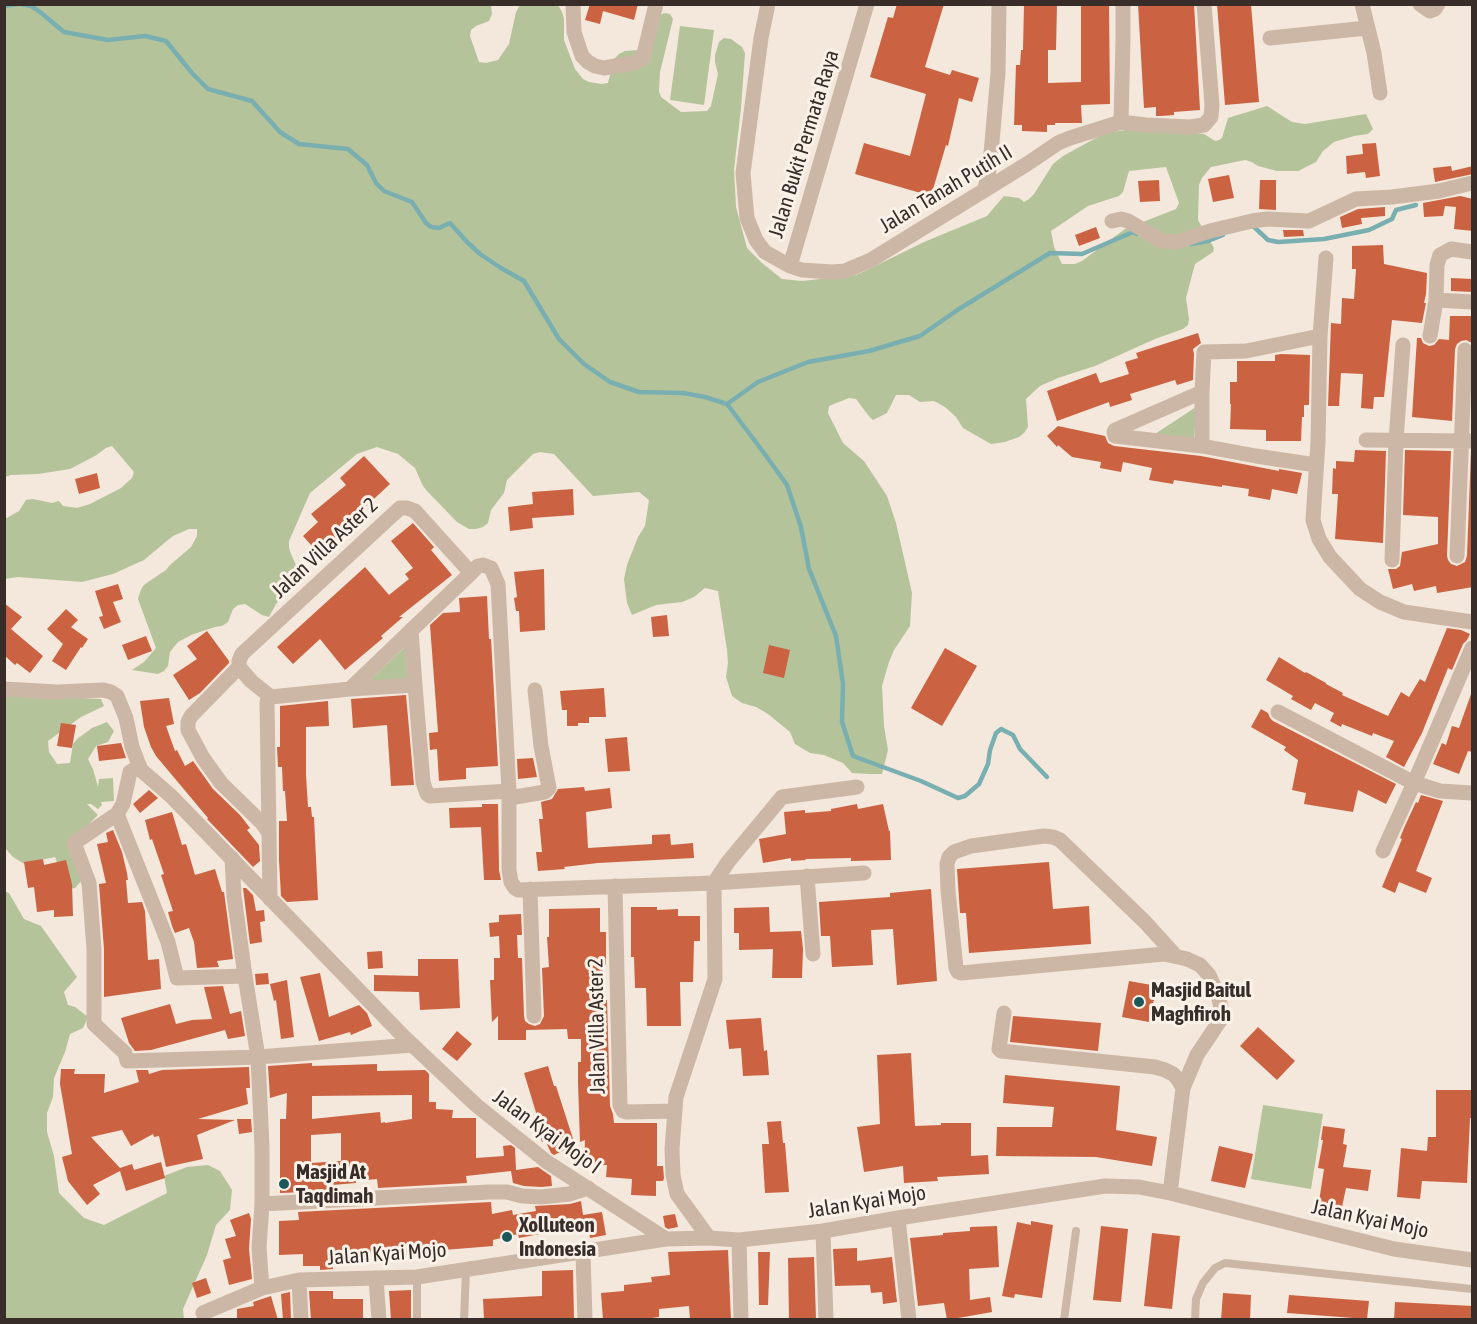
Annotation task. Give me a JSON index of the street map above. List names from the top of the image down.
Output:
{
  "streets": {
    "street": [
      "Jalan Bukit Permata Raya",
      "Jalan Tanah Putih II",
      "Jalan Villa Aster 2",
      "Jalan Kyai Mojo I",
      "Jalan Kyai Mojo"
    ]
  },
  "crossings": [
    ["Jalan Bukit Permata Raya", "Jalan Tanah Putih II"],
    ["Jalan Kyai Mojo I", "Jalan Kyai Mojo"]
  ],
  "places": ["Masjid Baitul Maghfiroh", "Masjid At Taqdimah", "Xolluteon Indonesia"]
}
